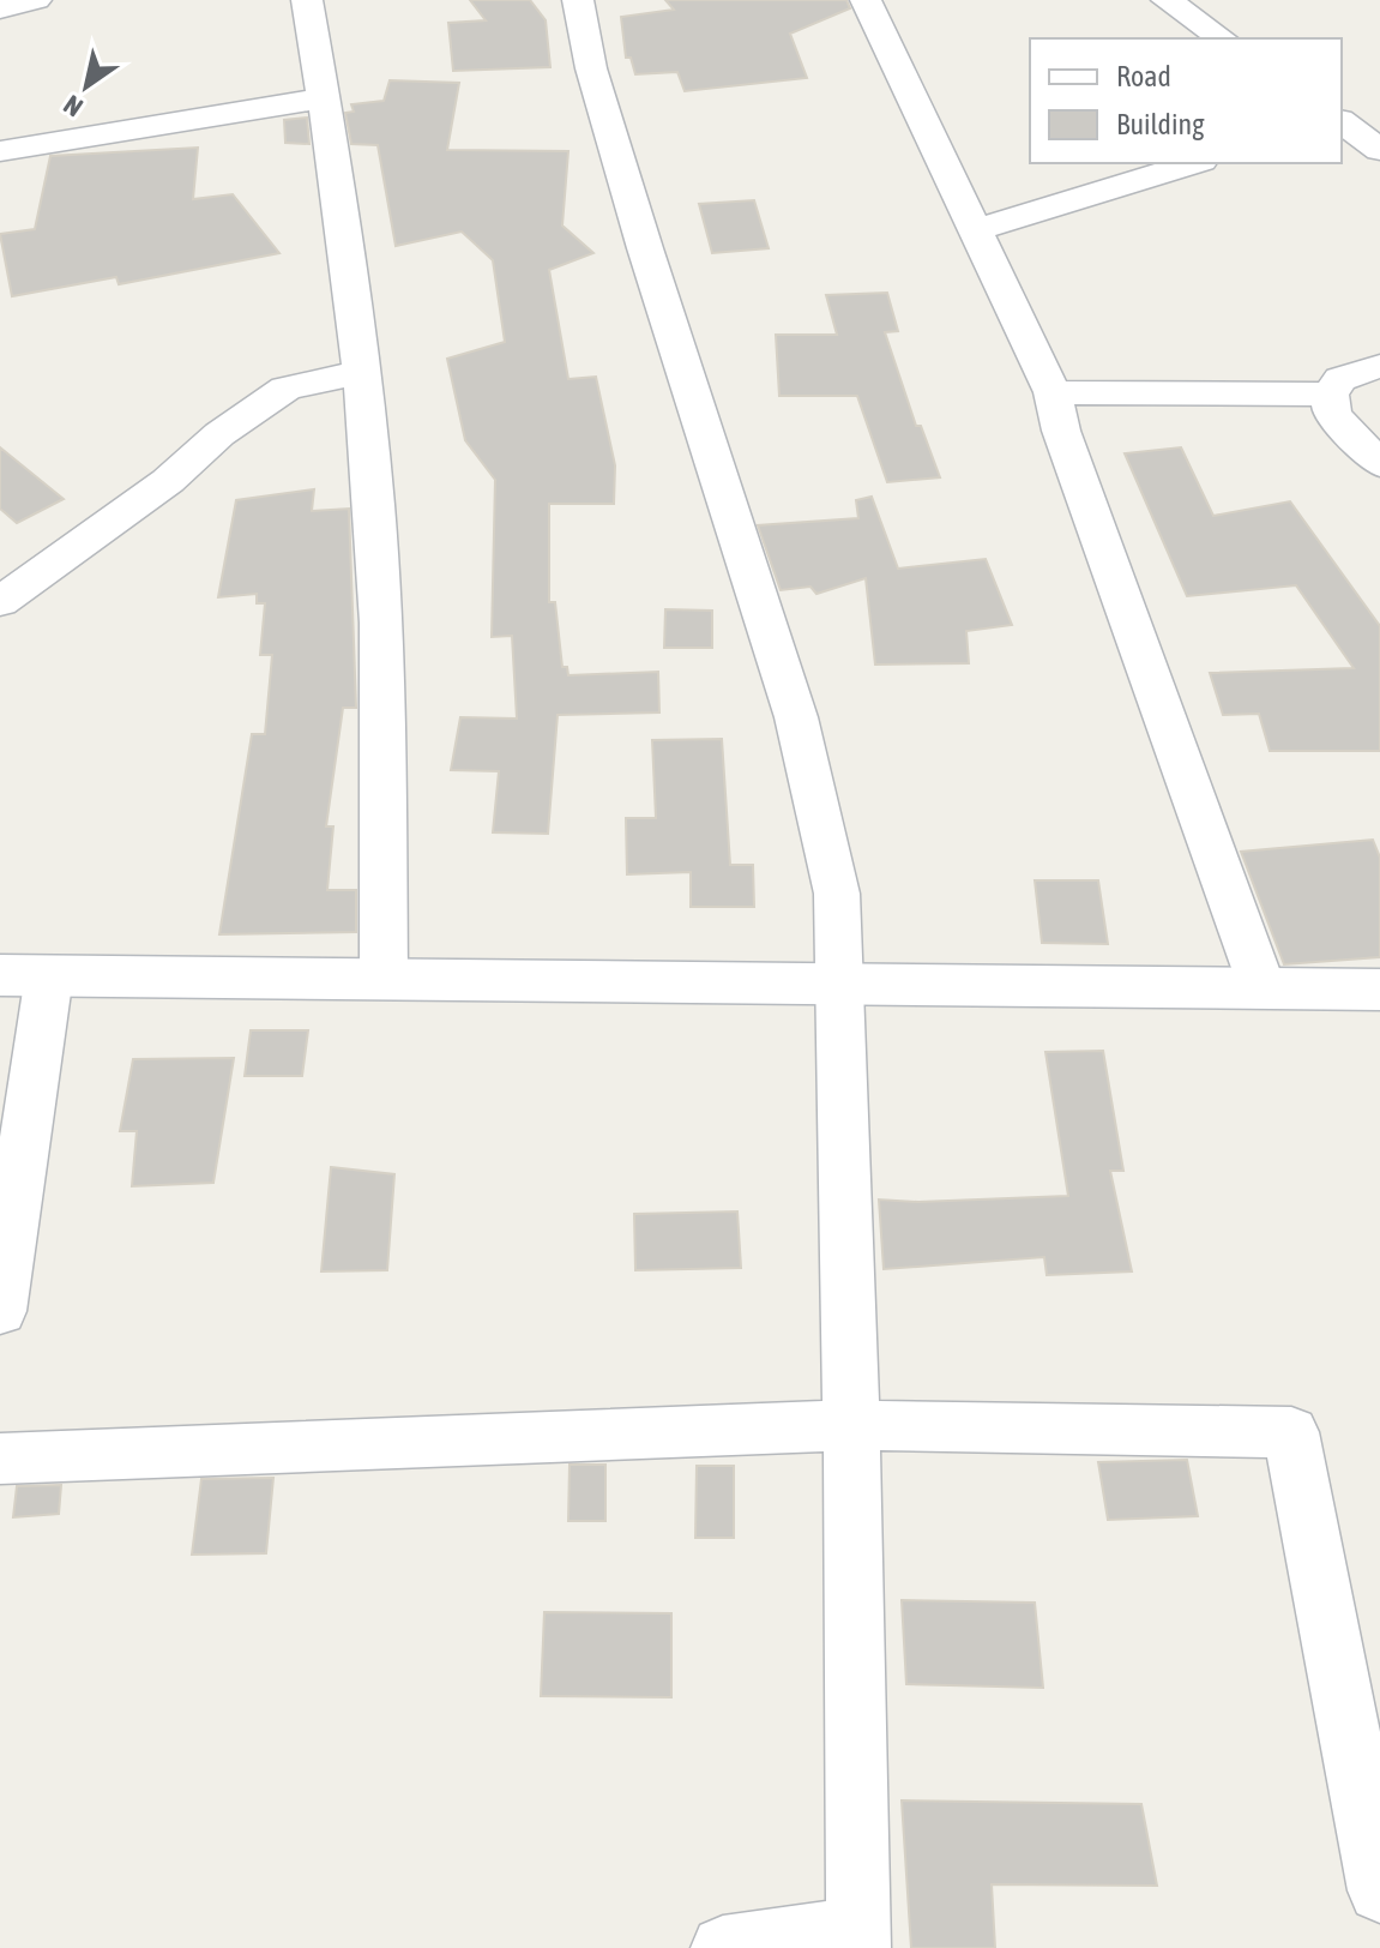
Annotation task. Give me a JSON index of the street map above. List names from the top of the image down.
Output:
{
  "legend": ["Road", "Building"],
  "north": "bottom left"
}
